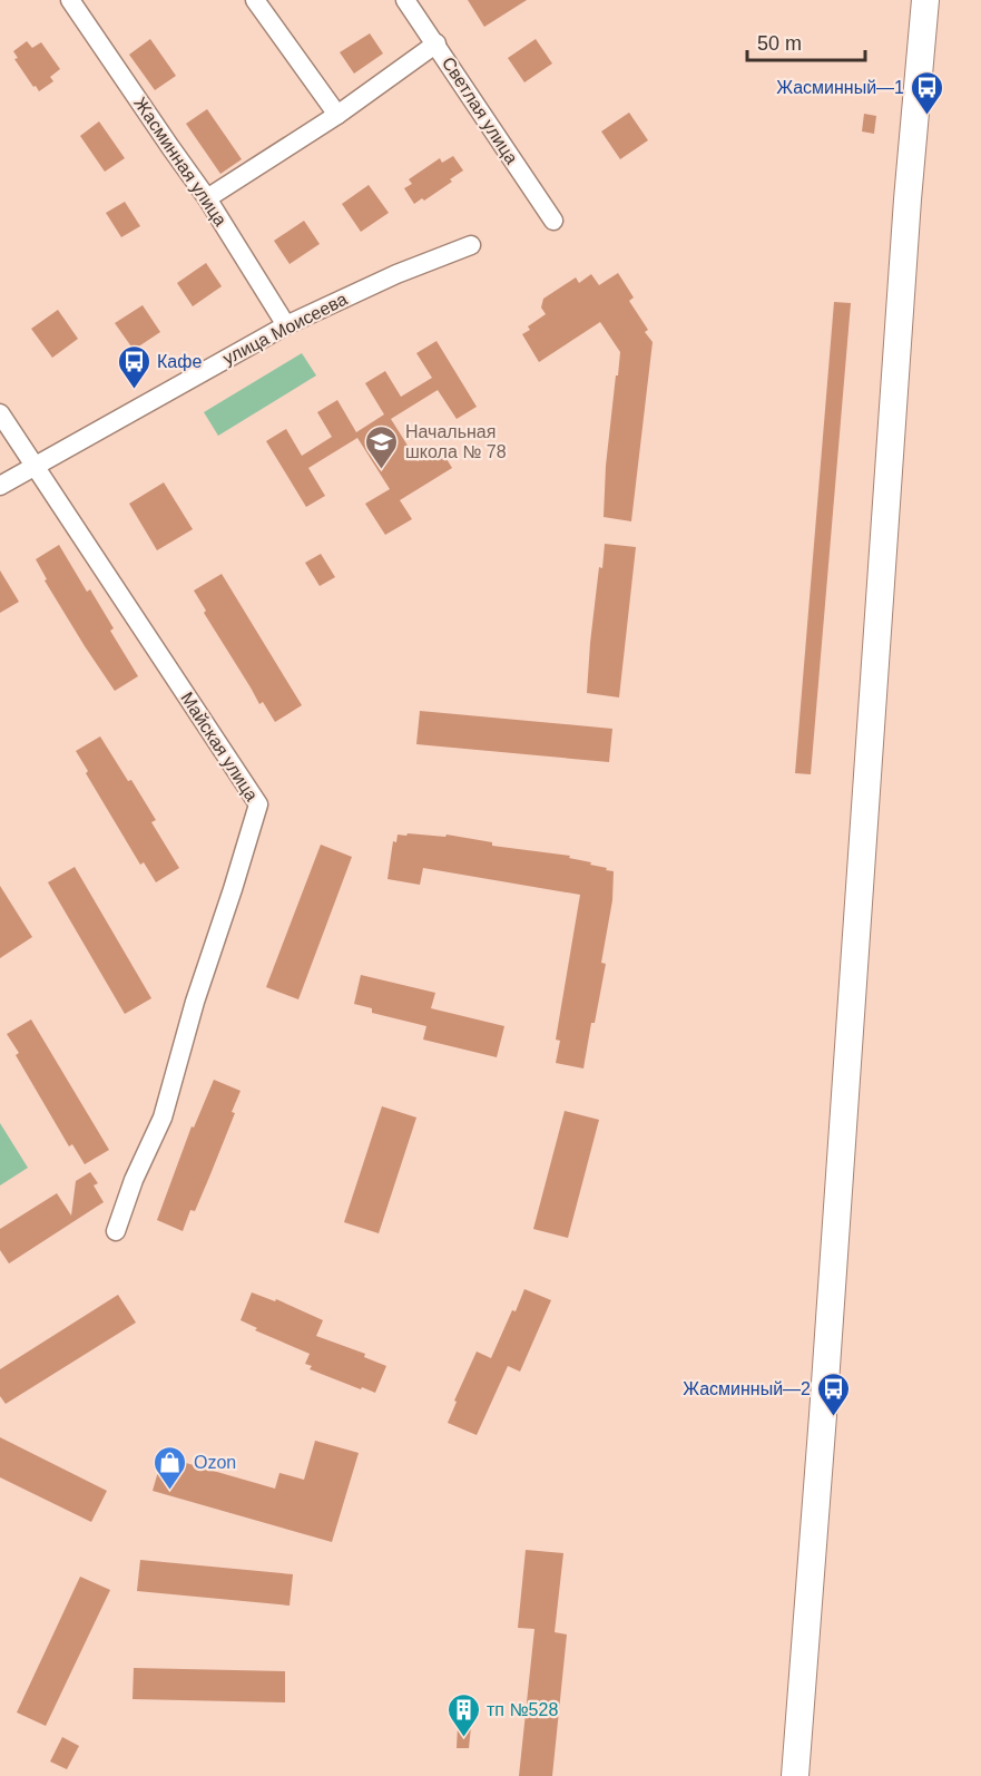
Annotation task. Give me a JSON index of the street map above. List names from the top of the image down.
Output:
{
  "streets": {
    "street": [
      "Светлая улица",
      "Жасминная улица",
      "улица Моисеева",
      "Майская улица"
    ]
  },
  "crossings": [
    ["Жасминная улица", "улица Моисеева"],
    ["улица Моисеева", "Майская улица"]
  ],
  "places": {
    "bus stop": ["Жасминный—1", "Кафе", "Жасминный—2"],
    "school or university": ["Начальная школа № 78"],
    "shop": ["Ozon"],
    "building": ["тп №528"]
  },
  "scale_bar": "50 m"
}
